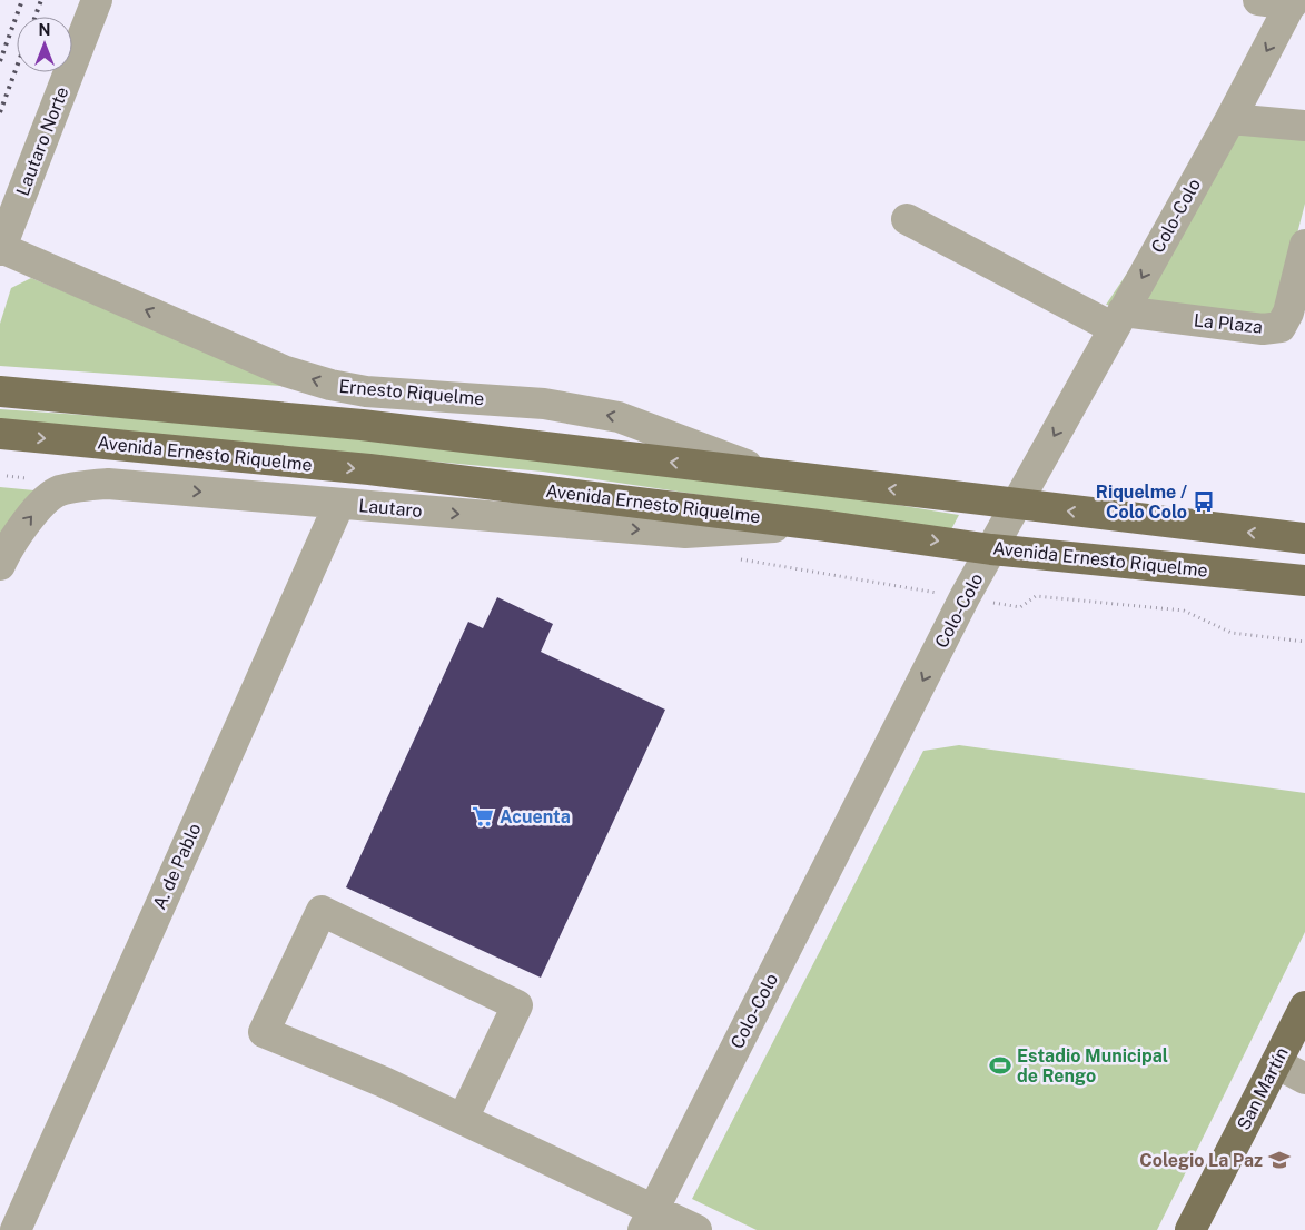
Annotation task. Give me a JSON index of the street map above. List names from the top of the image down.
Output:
{
  "streets": {
    "main road": ["Avenida Ernesto Riquelme", "San Martín"],
    "street": [
      "Lautaro Norte",
      "Colo-Colo",
      "La Plaza",
      "Ernesto Riquelme",
      "Lautaro",
      "A. de Pablo"
    ]
  },
  "crossings": [
    ["Lautaro Norte", "Ernesto Riquelme"],
    ["Colo-Colo", "La Plaza"],
    ["Colo-Colo", "Avenida Ernesto Riquelme"],
    ["Avenida Ernesto Riquelme", "Lautaro"],
    ["Lautaro", "A. de Pablo"]
  ],
  "one_way": ["Colo-Colo", "Ernesto Riquelme", "Lautaro"],
  "places": {
    "bus stop": ["Riquelme / Colo Colo"],
    "supermarket": ["Acuenta"],
    "sports": ["Estadio Municipal de Rengo"],
    "school or university": ["Colegio La Paz"]
  },
  "north": "top"
}
